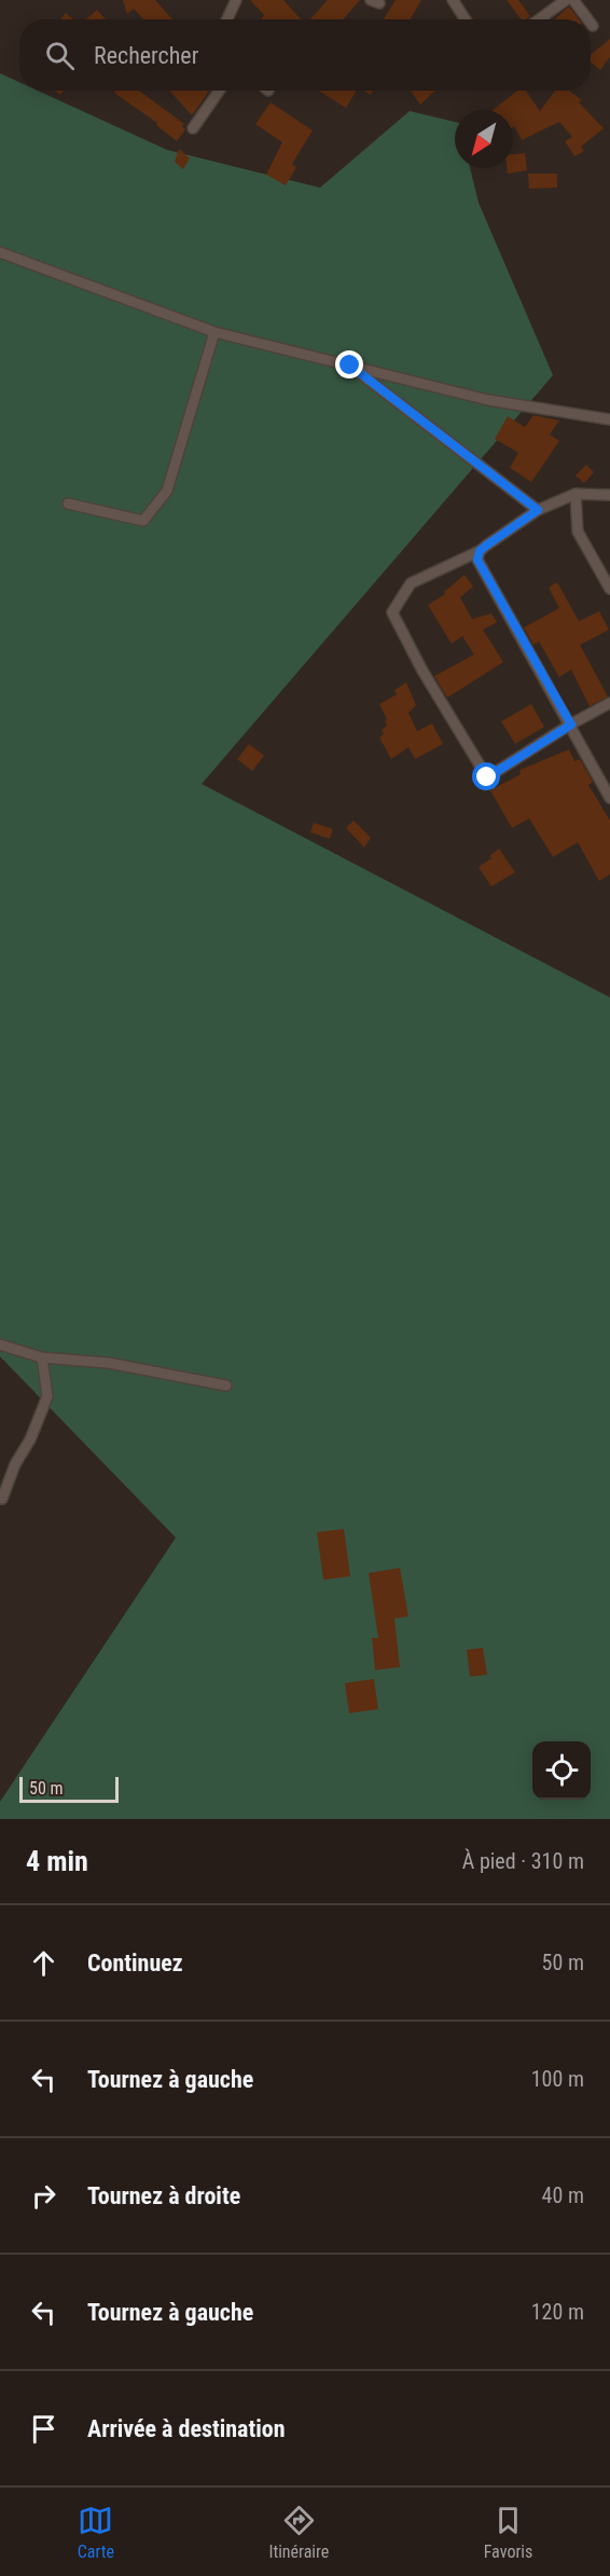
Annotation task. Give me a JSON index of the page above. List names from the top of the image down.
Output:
{
  "scale_bar": "50 m",
  "north": "bottom left",
  "page": {
    "search": "Rechercher",
    "scale": "50 m",
    "heading": ["4 min", "À pied · 310 m"],
    "list": [
      ["Continuez", "50 m"],
      ["Tournez à gauche", "100 m"],
      ["Tournez à droite", "40 m"],
      ["Tournez à gauche", "120 m"],
      "Arrivée à destination"
    ],
    "nav": ["Carte", "Itinéraire", "Favoris"]
  }
}
